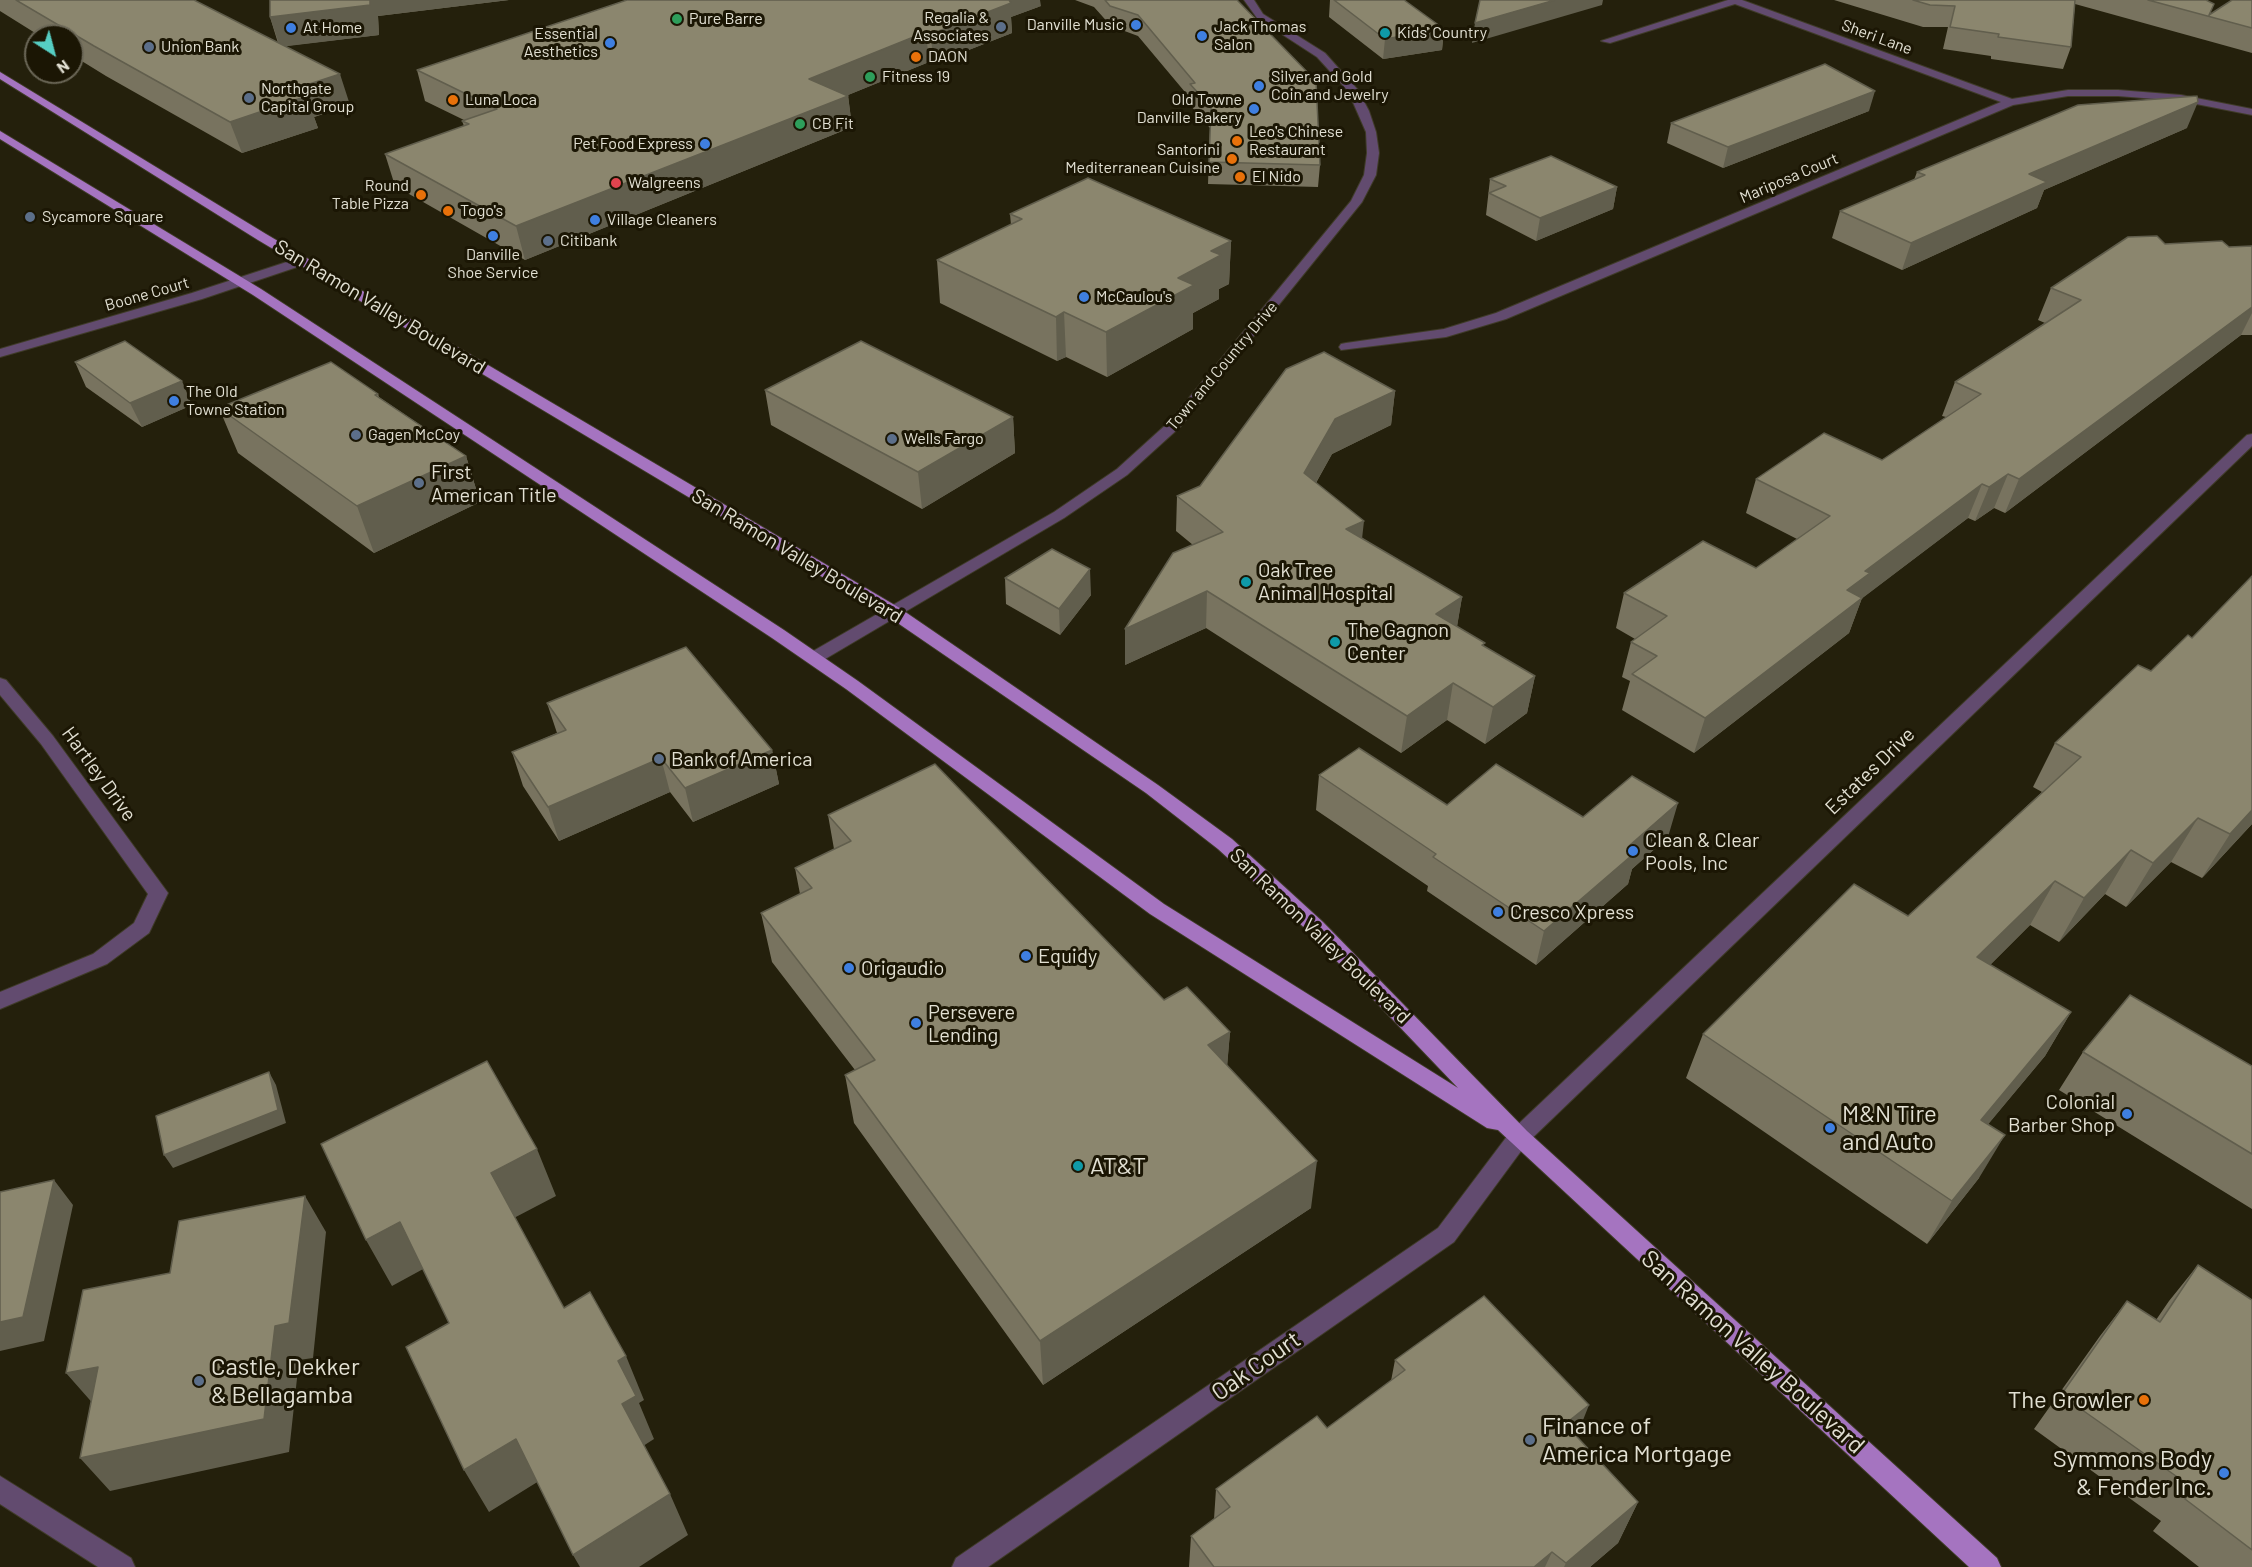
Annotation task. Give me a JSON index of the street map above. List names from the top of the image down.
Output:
{
  "streets": {
    "main road": ["San Ramon Valley Boulevard"],
    "street": [
      "Sheri Lane",
      "Mariposa Court",
      "Boone Court",
      "Town and Country Drive",
      "Estates Drive",
      "Hartley Drive",
      "Oak Court"
    ]
  },
  "crossings": [
    ["Sheri Lane", "Mariposa Court"],
    ["Boone Court", "San Ramon Valley Boulevard"],
    ["San Ramon Valley Boulevard", "Town and Country Drive"],
    ["San Ramon Valley Boulevard", "Estates Drive"],
    ["San Ramon Valley Boulevard", "Oak Court"],
    ["Estates Drive", "Oak Court"]
  ],
  "places": [
    "Pure Barre",
    "Danville Music",
    "Regalia & Associates",
    "At Home",
    "Kids' Country",
    "Jack Thomas Salon",
    "Essential Aesthetics",
    "Union Bank",
    "DAON",
    "Fitness 19",
    "Silver and Gold Coin and Jewelry",
    "Northgate Capital Group",
    "Luna Loca",
    "Old Towne Danville Bakery",
    "CB Fit",
    "Leo's Chinese Restaurant",
    "Pet Food Express",
    "Santorini Mediterranean Cuisine",
    "El Nido",
    "Walgreens",
    "Round Table Pizza",
    "Togo's",
    "Sycamore Square",
    "Village Cleaners",
    "Danville Shoe Service",
    "Citibank",
    "McCaulou's",
    "The Old Towne Station",
    "Gagen McCoy",
    "Wells Fargo",
    "First American Title",
    "Oak Tree Animal Hospital",
    "The Gagnon Center",
    "Bank of America",
    "Clean & Clear Pools, Inc",
    "Cresco Xpress",
    "Equidy",
    "Origaudio",
    "Persevere Lending",
    "Colonial Barber Shop",
    "M&N Tire and Auto",
    "AT&T",
    "Castle, Dekker & Bellagamba",
    "The Growler",
    "Finance of America Mortgage",
    "Symmons Body & Fender Inc."
  ],
  "north": "bottom right"
}
